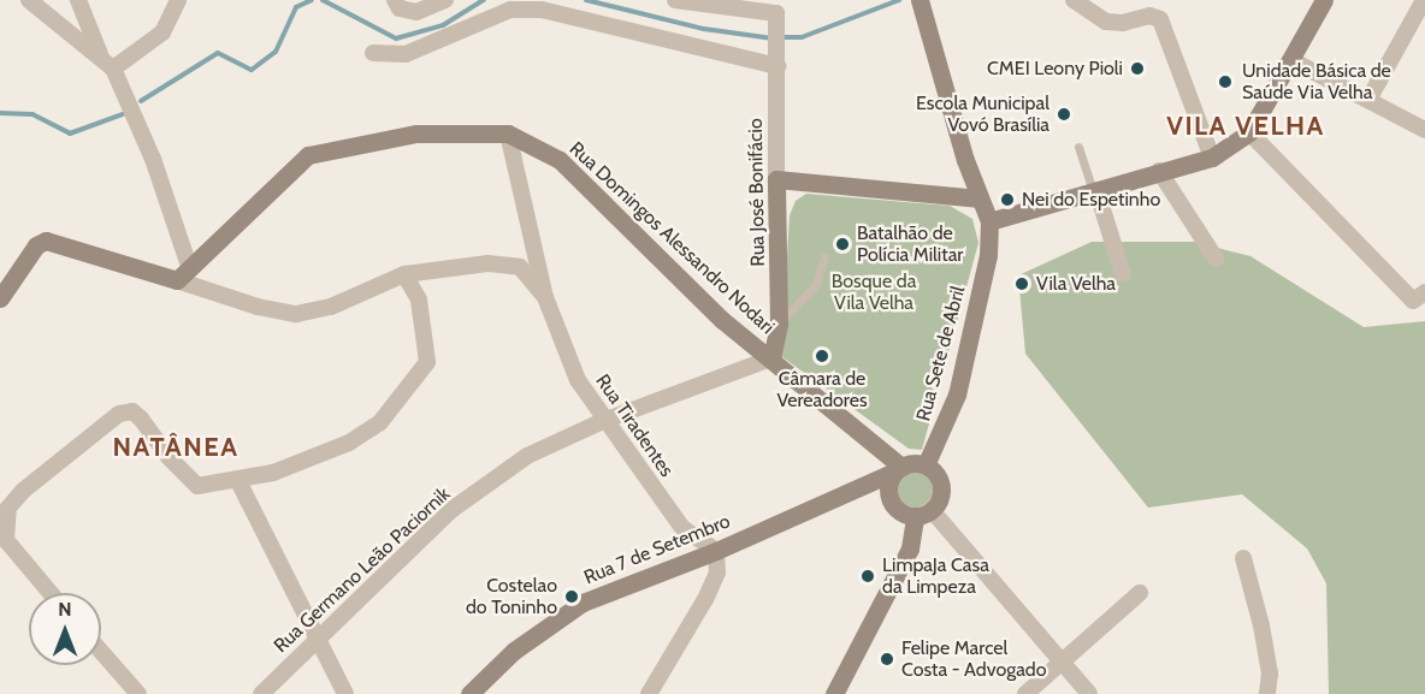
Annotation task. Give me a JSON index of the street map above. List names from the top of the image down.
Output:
{
  "streets": {
    "street": [
      "Rua José Bonifácio",
      "Rua Domingos Alessandro Nodari",
      "Rua Sete de Abril",
      "Rua Tiradentes",
      "Rua 7 de Setembro",
      "Rua Germano Leão Paciornik"
    ]
  },
  "crossings": [
    ["Rua José Bonifácio", "Rua Domingos Alessandro Nodari"],
    ["Rua José Bonifácio", "Rua Germano Leão Paciornik"],
    ["Rua Domingos Alessandro Nodari", "Rua Sete de Abril"],
    ["Rua Domingos Alessandro Nodari", "Rua Tiradentes"],
    ["Rua Domingos Alessandro Nodari", "Rua 7 de Setembro"],
    ["Rua Domingos Alessandro Nodari", "Rua Germano Leão Paciornik"],
    ["Rua Sete de Abril", "Rua 7 de Setembro"],
    ["Rua Tiradentes", "Rua 7 de Setembro"],
    ["Rua Tiradentes", "Rua Germano Leão Paciornik"]
  ],
  "districts": ["VILA VELHA", "NATÂNEA"],
  "parks": ["Bosque da Vila Velha"],
  "places": [
    "CMEI Leony Pioli",
    "Unidade Básica de Saúde Via Velha",
    "Escola Municipal Vovó Brasília",
    "Nei do Espetinho",
    "Batalhão de Polícia Militar",
    "Vila Velha",
    "Câmara de Vereadores",
    "LimpaJa Casa da Limpeza",
    "Costelao do Toninho",
    "Felipe Marcel Costa - Advogado"
  ],
  "north": "top"
}
